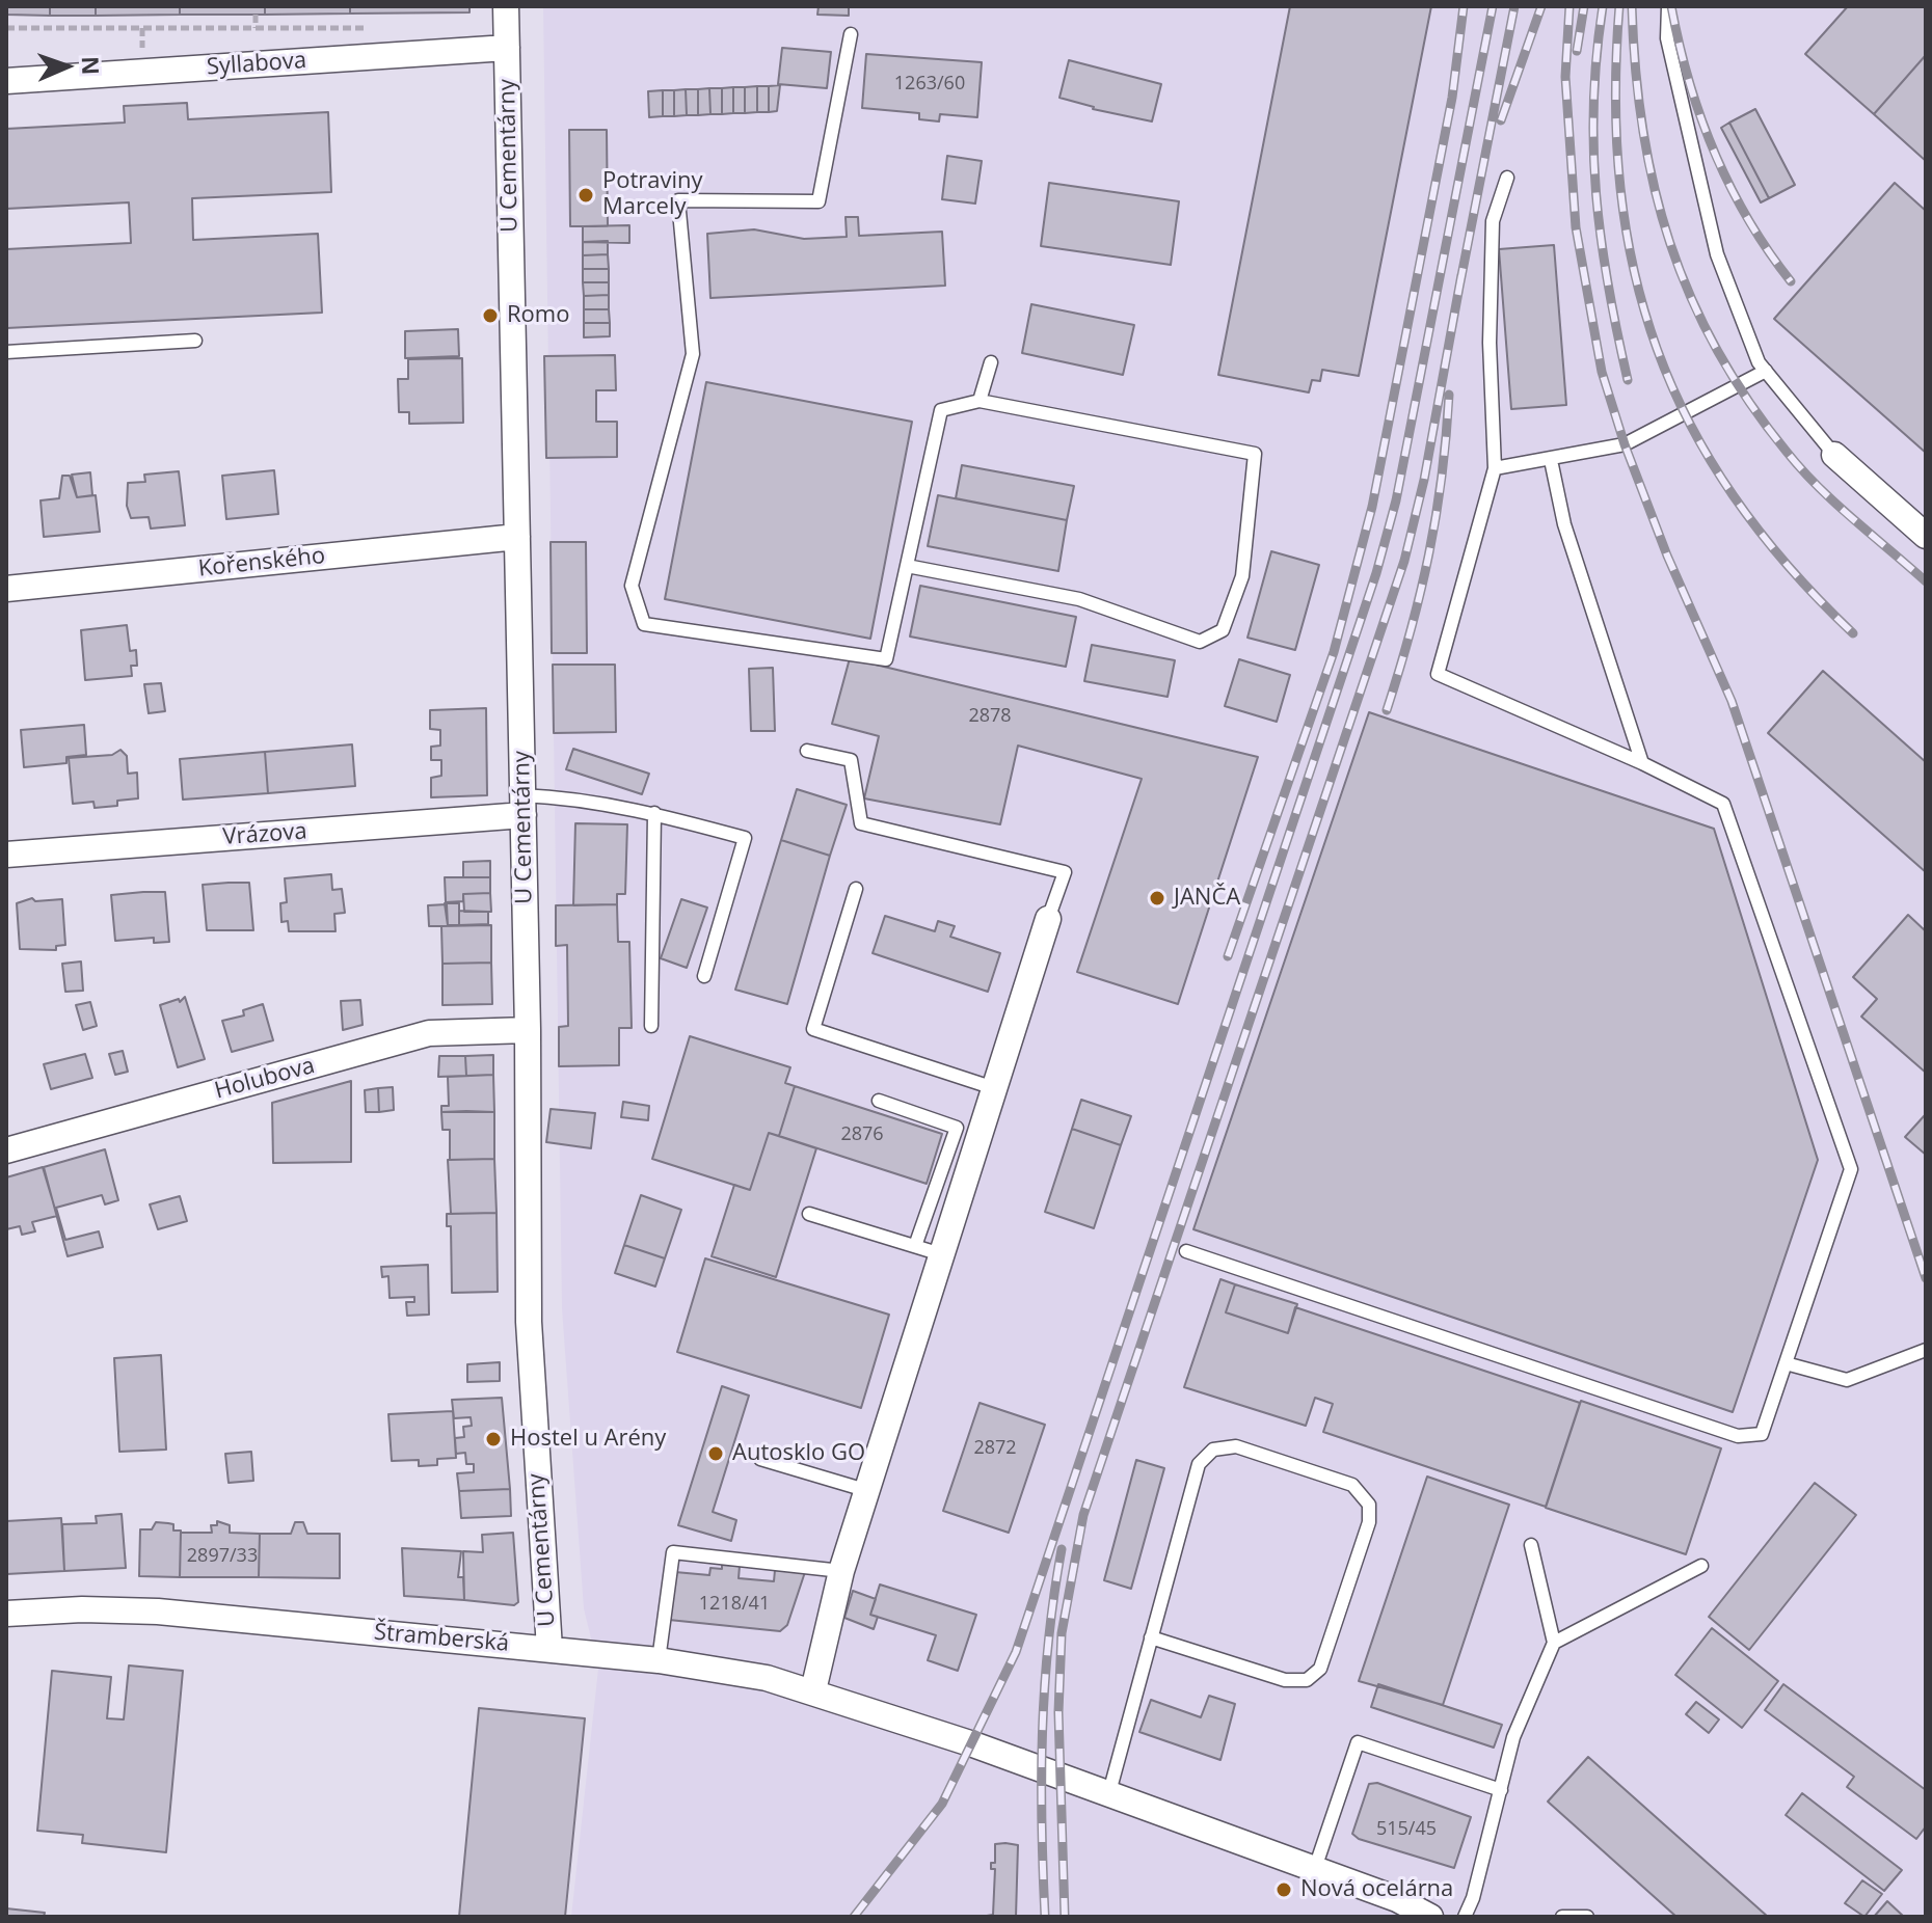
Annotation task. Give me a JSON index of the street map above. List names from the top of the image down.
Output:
{
  "streets": {
    "street": [
      "Syllabova",
      "U Cementárny",
      "Kořenského",
      "Vrázova",
      "Holubova",
      "Štramberská"
    ]
  },
  "crossings": [
    ["Syllabova", "U Cementárny"],
    ["U Cementárny", "Kořenského"],
    ["U Cementárny", "Vrázova"],
    ["U Cementárny", "Holubova"],
    ["U Cementárny", "Štramberská"]
  ],
  "places": [
    "Potraviny Marcely",
    "Romo",
    "JANČA",
    "Hostel u Arény",
    "Autosklo GO",
    "Nová ocelárna"
  ],
  "house_numbers": [
    "1263/60",
    "2878",
    "2876",
    "2872",
    "2897/33",
    "1218/41",
    "515/45"
  ],
  "north": "right"
}
